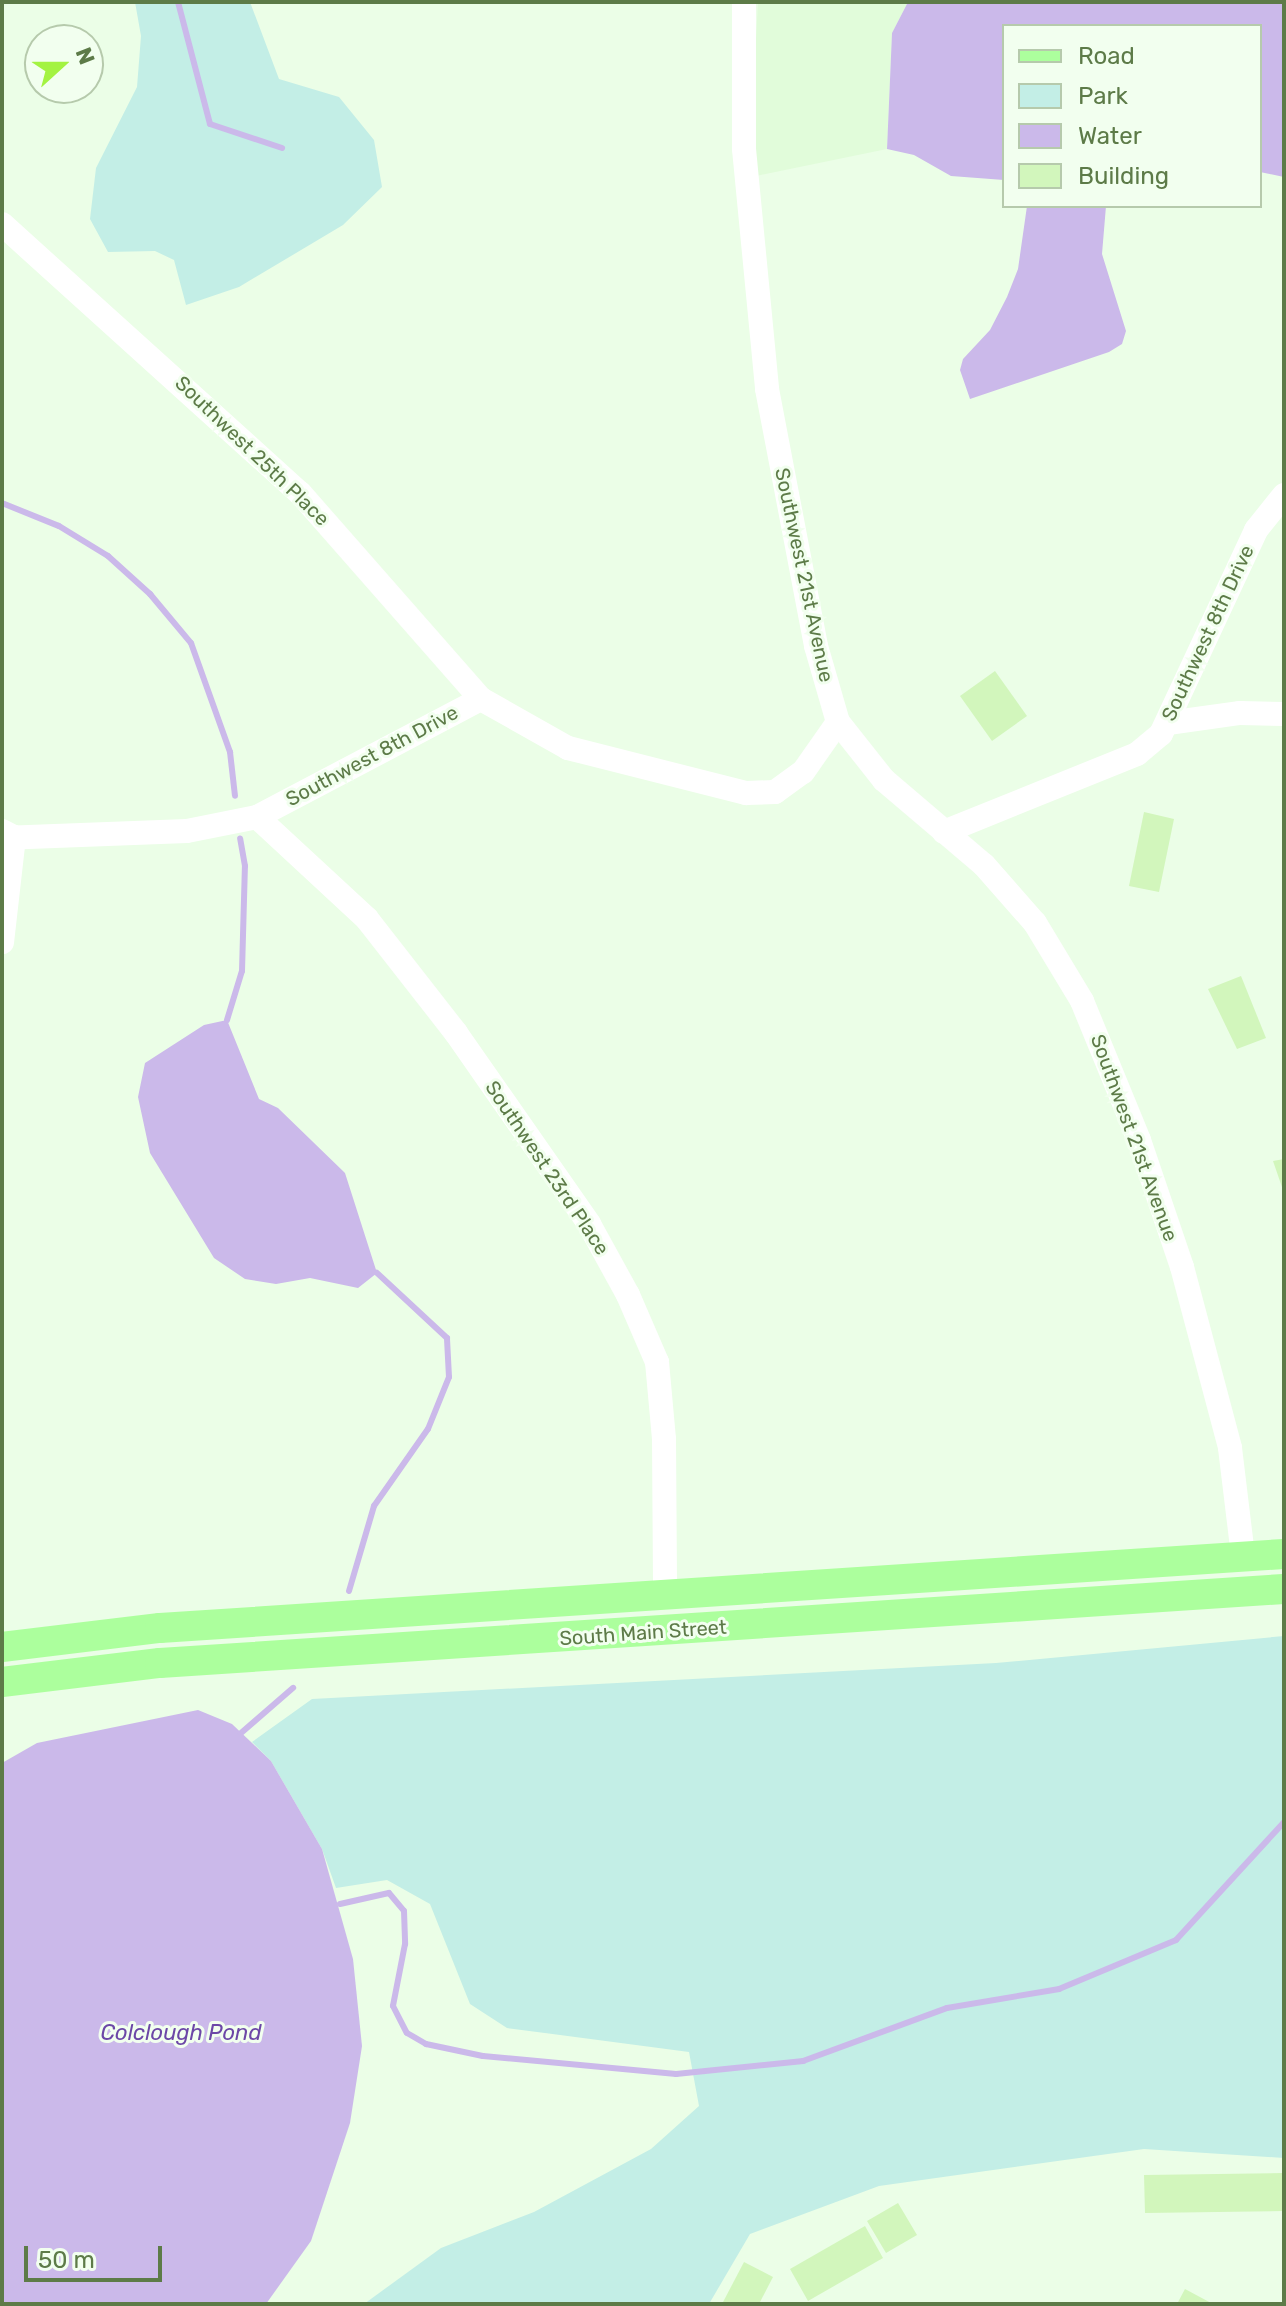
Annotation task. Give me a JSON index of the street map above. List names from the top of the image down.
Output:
{
  "streets": {
    "main road": ["South Main Street"],
    "street": [
      "Southwest 25th Place",
      "Southwest 21st Avenue",
      "Southwest 8th Drive",
      "Southwest 23rd Place"
    ]
  },
  "crossings": [
    ["Southwest 25th Place", "Southwest 8th Drive"],
    ["Southwest 21st Avenue", "Southwest 8th Drive"],
    ["Southwest 21st Avenue", "South Main Street"],
    ["Southwest 8th Drive", "Southwest 23rd Place"],
    ["Southwest 23rd Place", "South Main Street"]
  ],
  "water": ["Colclough Pond"],
  "legend": [
    "Road",
    "Park",
    "Water",
    "Building"
  ],
  "scale_bar": "50 m",
  "north": "right"
}
